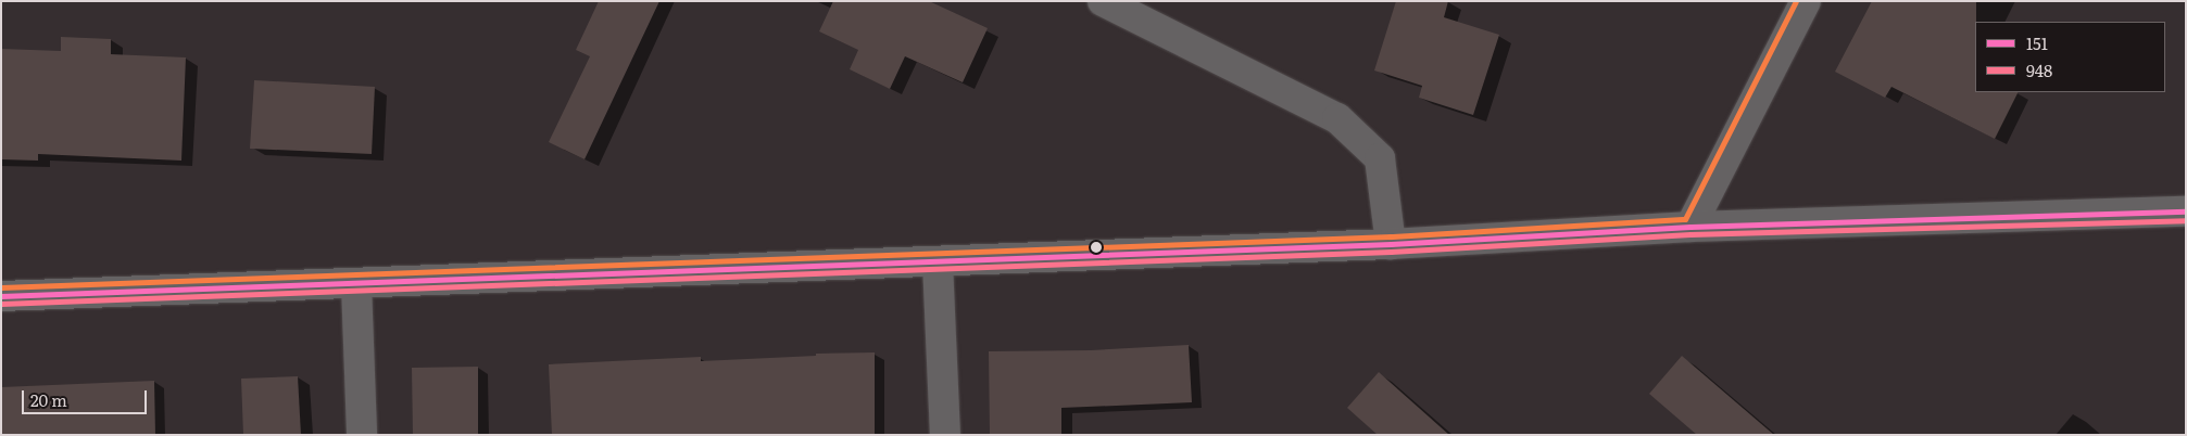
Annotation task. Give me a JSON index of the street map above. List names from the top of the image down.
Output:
{
  "lines": ["transit line 151", "transit line 948"],
  "legend": ["151", "948"],
  "scale_bar": "20 m"
}
